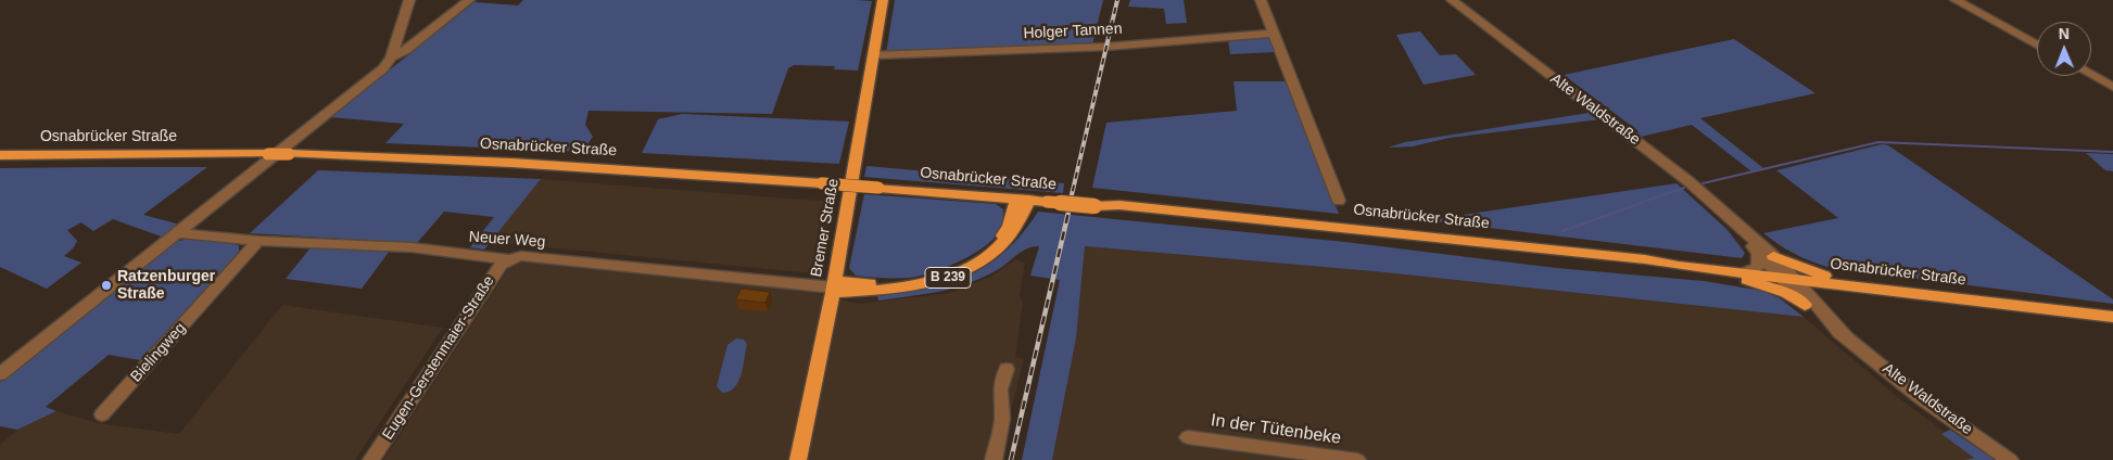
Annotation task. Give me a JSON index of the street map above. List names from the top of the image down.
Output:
{
  "streets": {
    "main road": ["Osnabrücker Straße", "Bremer Straße", "B 239"],
    "street": [
      "Holger Tannen",
      "Alte Waldstraße",
      "Neuer Weg",
      "Bielingweg",
      "Eugen-Gerstenmaier-Straße",
      "In der Tütenbeke"
    ]
  },
  "crossings": [
    ["Holger Tannen", "Bremer Straße"],
    ["Alte Waldstraße", "Osnabrücker Straße"],
    ["Osnabrücker Straße", "B 239"],
    ["Bremer Straße", "Neuer Weg"],
    ["Bremer Straße", "B 239"],
    ["Neuer Weg", "B 239"],
    ["Neuer Weg", "Bielingweg"],
    ["Neuer Weg", "Eugen-Gerstenmaier-Straße"]
  ],
  "places": ["Ratzenburger Straße"],
  "north": "top"
}
